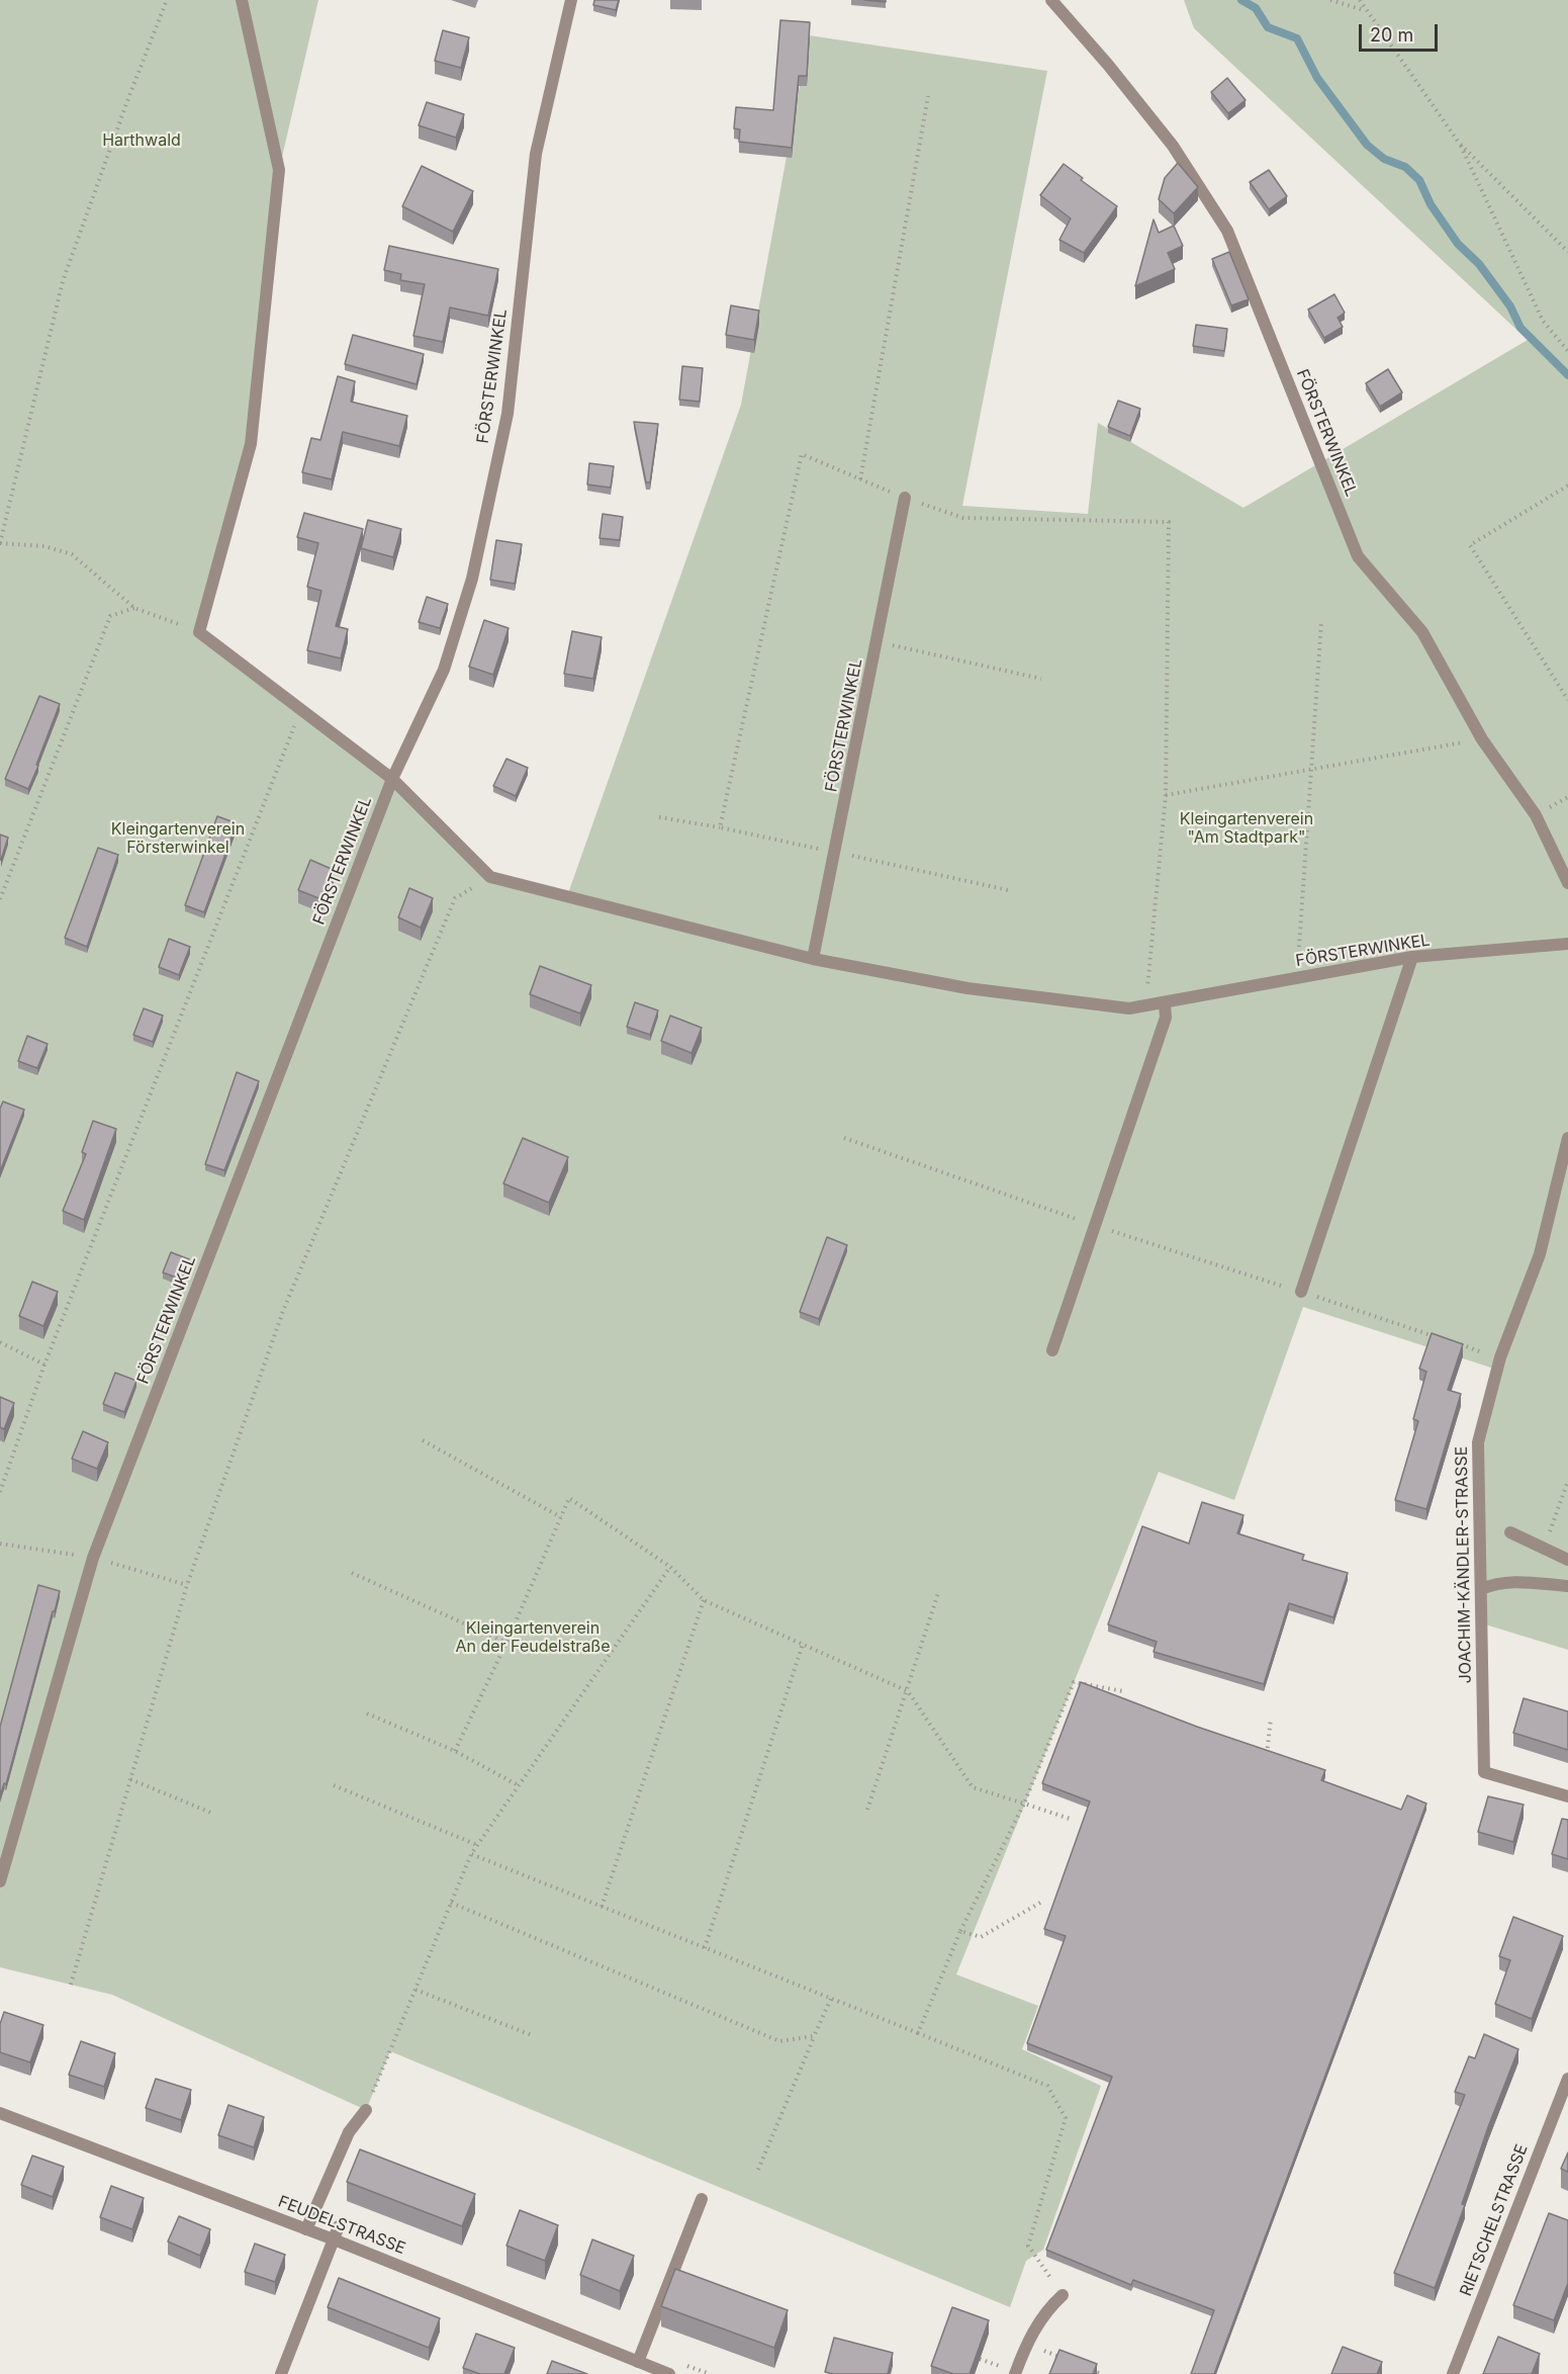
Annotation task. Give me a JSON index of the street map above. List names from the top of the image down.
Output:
{
  "streets": {
    "street": [
      "FÖRSTERWINKEL",
      "JOACHIM-KÄNDLER-STRASSE",
      "RIETSCHELSTRASSE",
      "FEUDELSTRASSE"
    ]
  },
  "parks": [
    "Harthwald",
    "Kleingartenverein \"Am Stadtpark\"",
    "Kleingartenverein Försterwinkel",
    "Kleingartenverein An der Feudelstraße"
  ],
  "scale_bar": "20 m"
}
